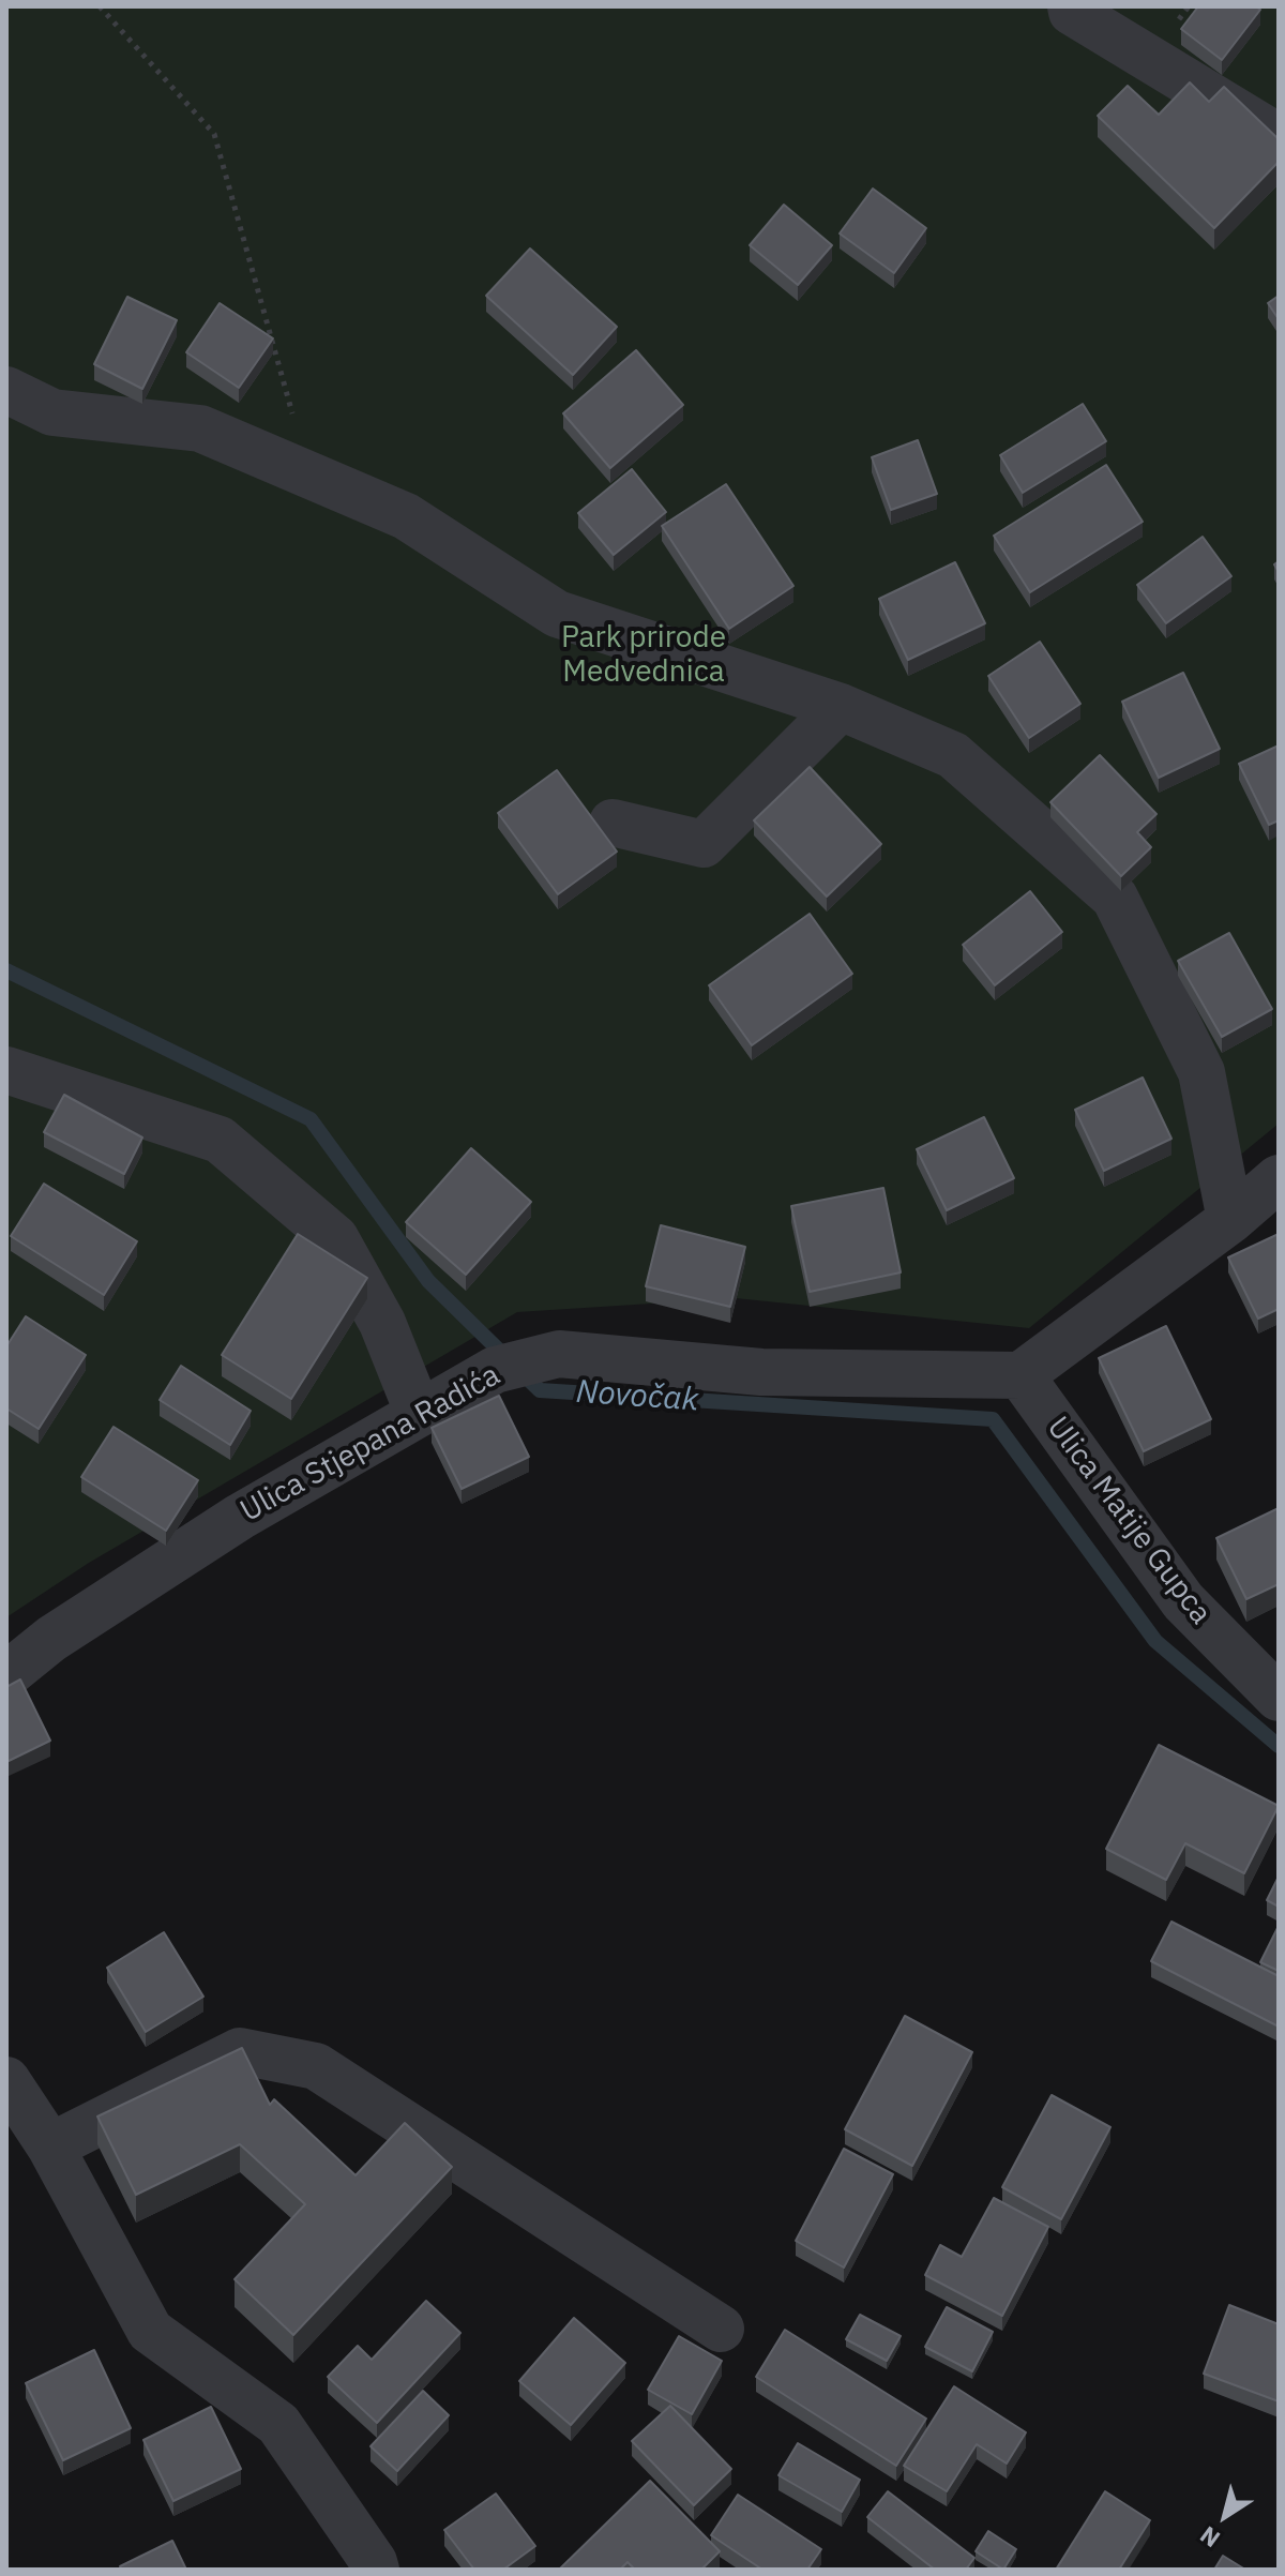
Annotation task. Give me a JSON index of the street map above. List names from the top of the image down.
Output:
{
  "streets": {
    "street": ["Ulica Stjepana Radića", "Ulica Matije Gupca"]
  },
  "crossings": [
    ["Ulica Stjepana Radića", "Ulica Matije Gupca"]
  ],
  "water": ["Novočak"],
  "parks": ["Park prirode Medvednica"],
  "north": "bottom left"
}
